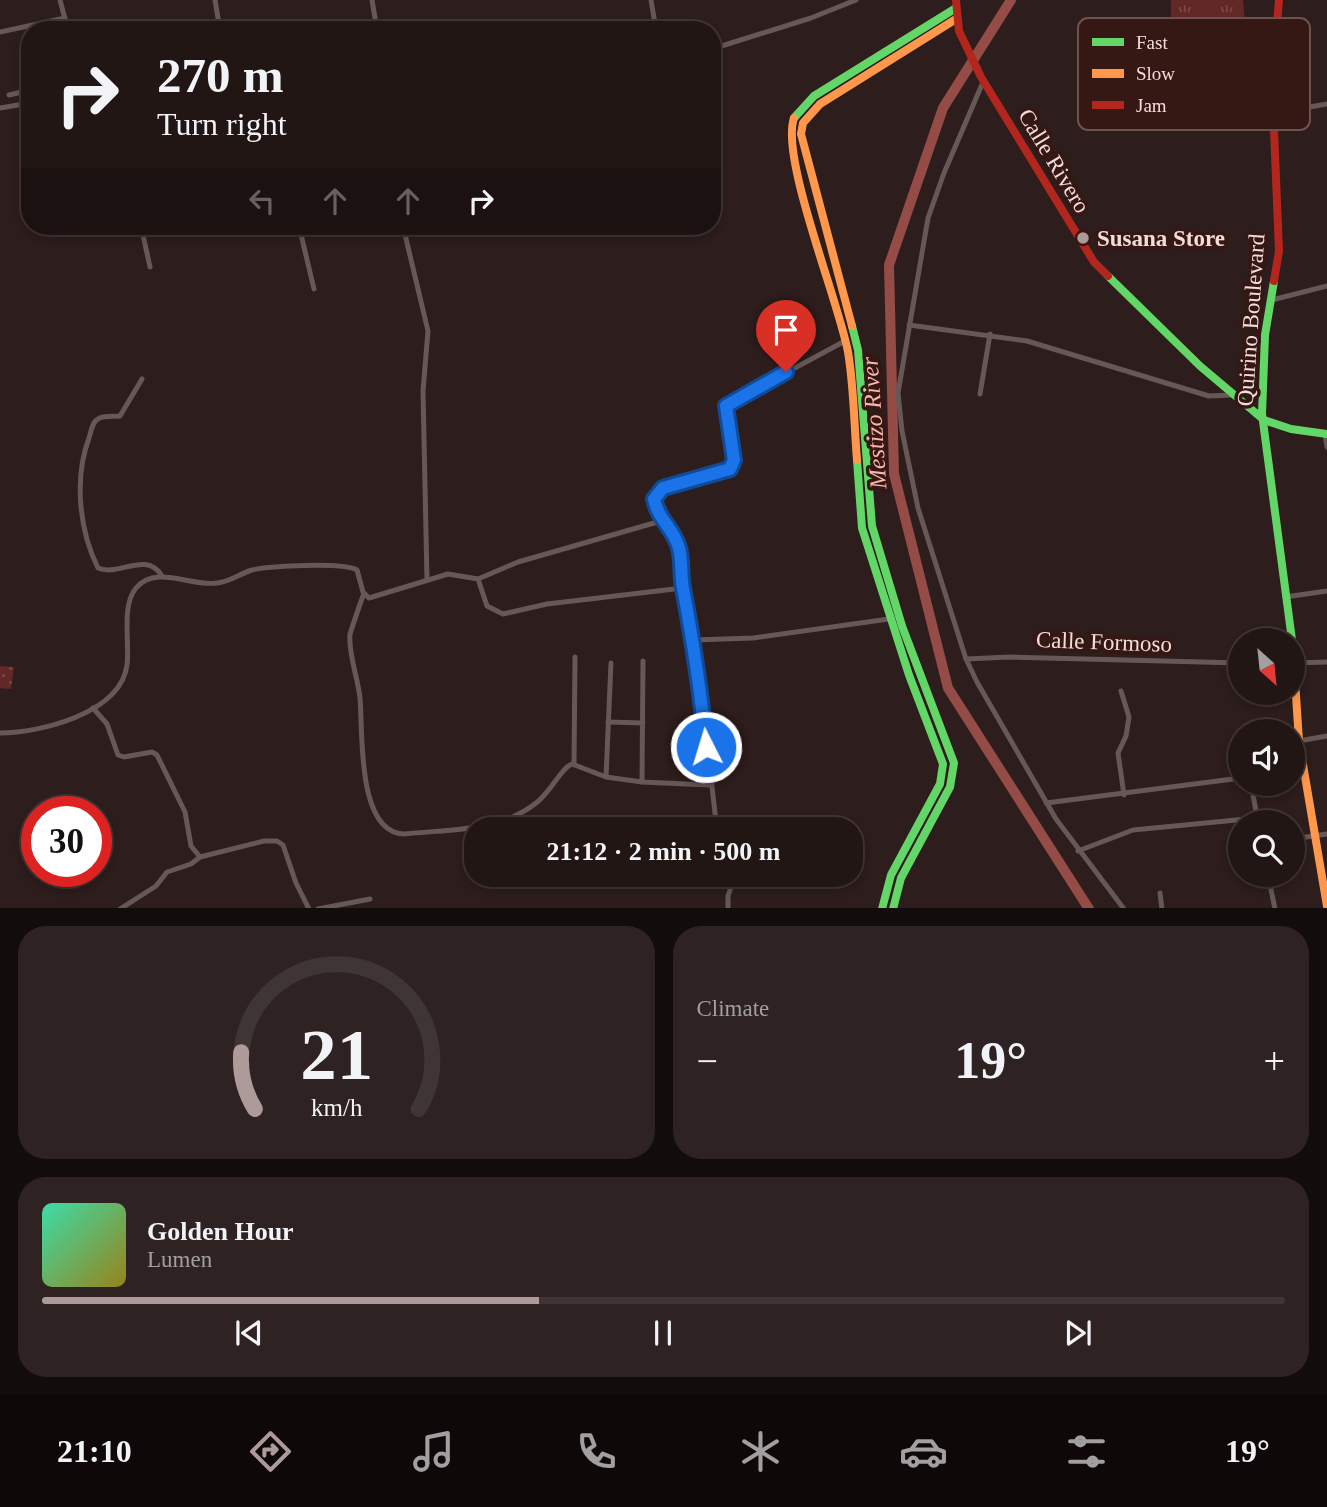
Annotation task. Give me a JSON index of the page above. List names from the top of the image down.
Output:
{
  "streets": {
    "main road": ["Calle Rivero", "Quirino Boulevard"],
    "street": ["Calle Formoso"]
  },
  "crossings": [
    ["Calle Rivero", "Quirino Boulevard"]
  ],
  "water": ["Mestizo River"],
  "places": ["Susana Store"],
  "legend": ["Fast", "Slow", "Jam"],
  "north": "bottom right",
  "page": {
    "turn": ["270 m", "Turn right"],
    "limit": "30",
    "trip": "21:12 · 2 min · 500 m",
    "tile": "Climate",
    "heat": ["−", "19°", "+"],
    "song": ["Golden Hour", "Lumen"],
    "tabs": ["21:10", "19°"],
    "gauge": ["21", "km/h"]
  }
}
